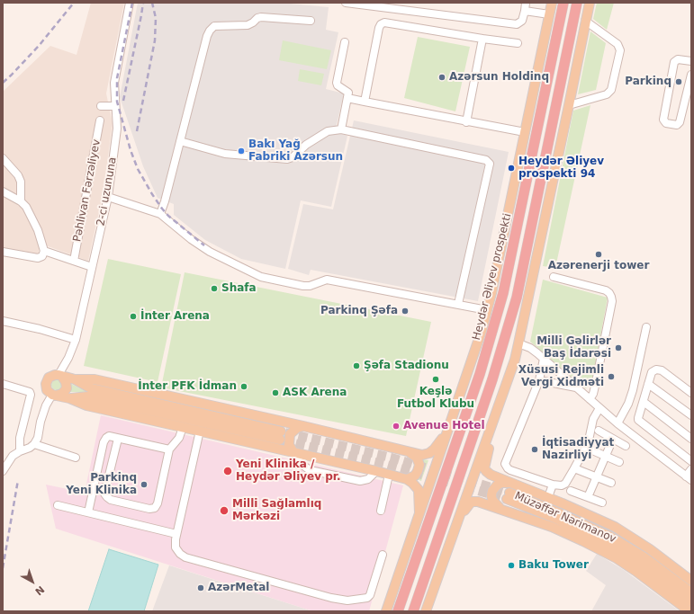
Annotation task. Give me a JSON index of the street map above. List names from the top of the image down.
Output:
{
  "streets": {
    "highway": ["Heydər Əliyev prospekti"],
    "main road": ["Müzəffər Nərimanov"],
    "street": ["Pəhlivan Fərzəliyev", "2-ci uzununa"]
  },
  "places": [
    "Azərsun Holdinq",
    "Parkinq",
    "Bakı Yağ Fabriki Azərsun",
    "Heydər Əliyev prospekti 94",
    "Azərenerji tower",
    "Shafa",
    "Parkinq Şəfa",
    "İnter Arena",
    "Milli Gəlirlər Baş İdarəsi",
    "Şəfa Stadionu",
    "Xüsusi Rejimli Vergi Xidməti",
    "Keşlə Futbol Klubu",
    "İnter PFK İdman",
    "ASK Arena",
    "Avenue Hotel",
    "İqtisadiyyat Nazirliyi",
    "Yeni Klinika / Heydər Əliyev pr.",
    "Parkinq Yeni Klinika",
    "Milli Sağlamlıq Mərkəzi",
    "Baku Tower",
    "AzərMetal"
  ],
  "north": "bottom right"
}
